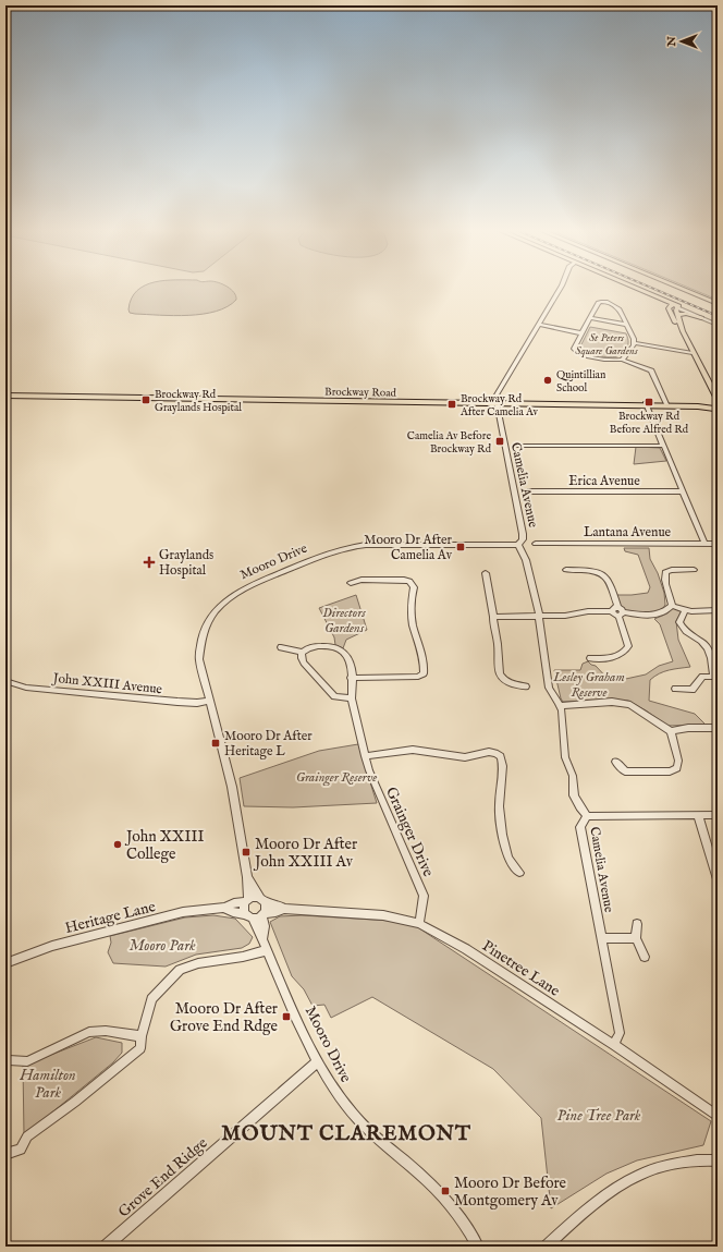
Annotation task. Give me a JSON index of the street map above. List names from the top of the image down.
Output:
{
  "streets": {
    "main road": ["Brockway Road"],
    "street": [
      "Erica Avenue",
      "Camelia Avenue",
      "Lantana Avenue",
      "Mooro Drive",
      "John XXIII Avenue",
      "Grainger Drive",
      "Heritage Lane",
      "Pinetree Lane",
      "Grove End Ridge"
    ]
  },
  "crossings": [
    ["Brockway Road", "Camelia Avenue"],
    ["Camelia Avenue", "Mooro Drive"],
    ["Camelia Avenue", "Pinetree Lane"],
    ["Mooro Drive", "John XXIII Avenue"],
    ["Mooro Drive", "Heritage Lane"],
    ["Mooro Drive", "Pinetree Lane"],
    ["Mooro Drive", "Grove End Ridge"],
    ["Grainger Drive", "Pinetree Lane"],
    ["Heritage Lane", "Pinetree Lane"]
  ],
  "districts": ["MOUNT CLAREMONT"],
  "parks": [
    "St Peters Square Gardens",
    "Directors Gardens",
    "Lesley Graham Reserve",
    "Grainger Reserve",
    "Mooro Park",
    "Hamilton Park",
    "Pine Tree Park"
  ],
  "places": {
    "other": ["Quintillian School", "John XXIII College"],
    "transit": [
      "Brockway Rd Graylands Hospital",
      "Brockway Rd Before Alfred Rd",
      "Brockway Rd After Camelia Av",
      "Camelia Av Before Brockway Rd",
      "Mooro Dr After Camelia Av",
      "Mooro Dr After Heritage L",
      "Mooro Dr After John XXIII Av",
      "Mooro Dr After Grove End Rdge",
      "Mooro Dr Before Montgomery Av"
    ],
    "health": ["Graylands Hospital"]
  },
  "north": "left"
}
